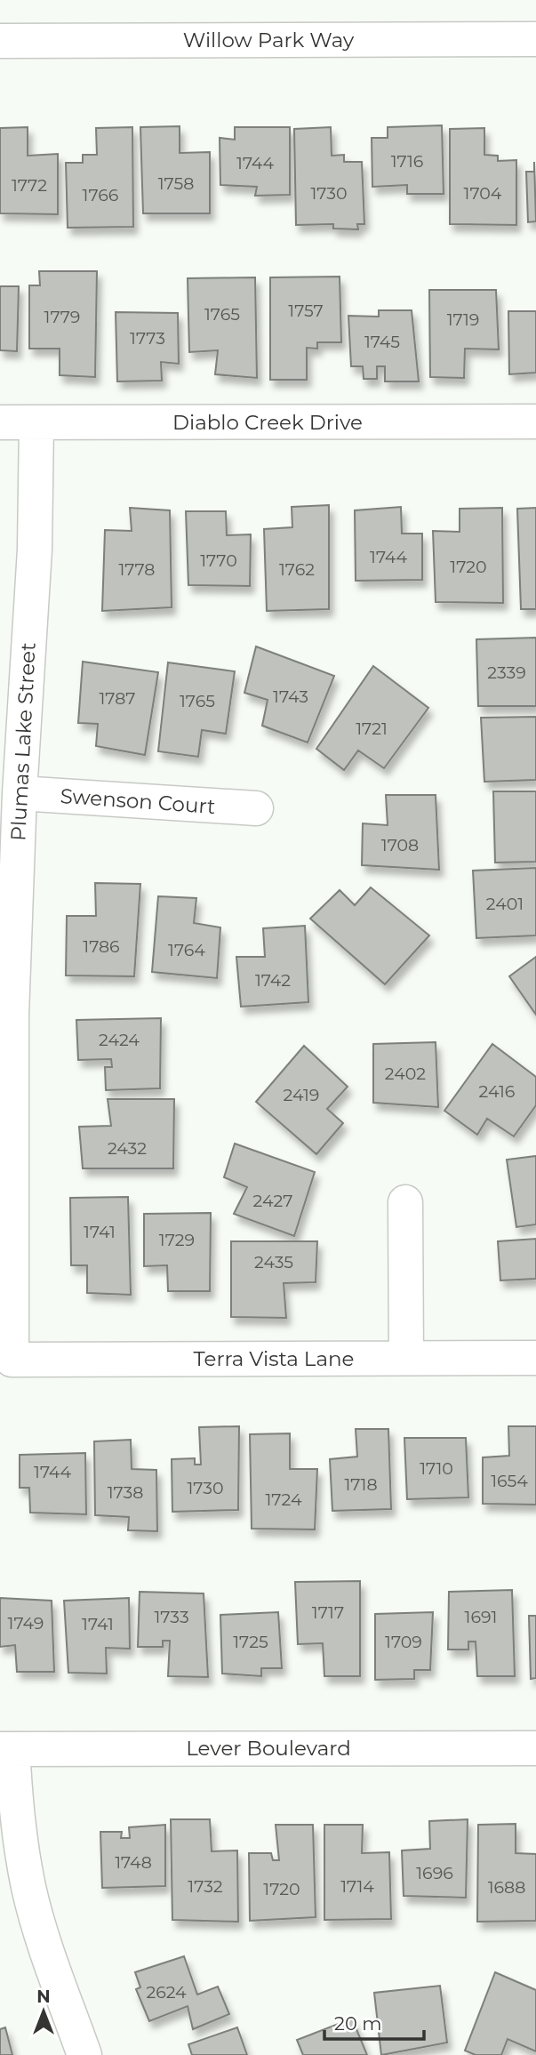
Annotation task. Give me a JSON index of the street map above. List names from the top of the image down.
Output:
{
  "streets": {
    "street": [
      "Willow Park Way",
      "Diablo Creek Drive",
      "Plumas Lake Street",
      "Swenson Court",
      "Terra Vista Lane",
      "Lever Boulevard"
    ]
  },
  "crossings": [
    ["Diablo Creek Drive", "Plumas Lake Street"],
    ["Plumas Lake Street", "Swenson Court"],
    ["Plumas Lake Street", "Terra Vista Lane"]
  ],
  "house_numbers": [
    "1716",
    "1744",
    "1758",
    "1772",
    "1730",
    "1704",
    "1766",
    "1757",
    "1765",
    "1779",
    "1719",
    "1773",
    "1745",
    "1744",
    "1770",
    "1720",
    "1778",
    "1762",
    "2339",
    "1743",
    "1787",
    "1765",
    "1721",
    "1708",
    "2401",
    "1786",
    "1764",
    "1742",
    "2424",
    "2402",
    "2416",
    "2419",
    "2432",
    "2427",
    "1741",
    "1729",
    "2435",
    "1710",
    "1744",
    "1654",
    "1718",
    "1730",
    "1738",
    "1724",
    "1717",
    "1733",
    "1691",
    "1749",
    "1741",
    "1725",
    "1709",
    "1748",
    "1696",
    "1732",
    "1714",
    "1688",
    "1720",
    "2624"
  ],
  "scale_bar": "20 m",
  "north": "top"
}
